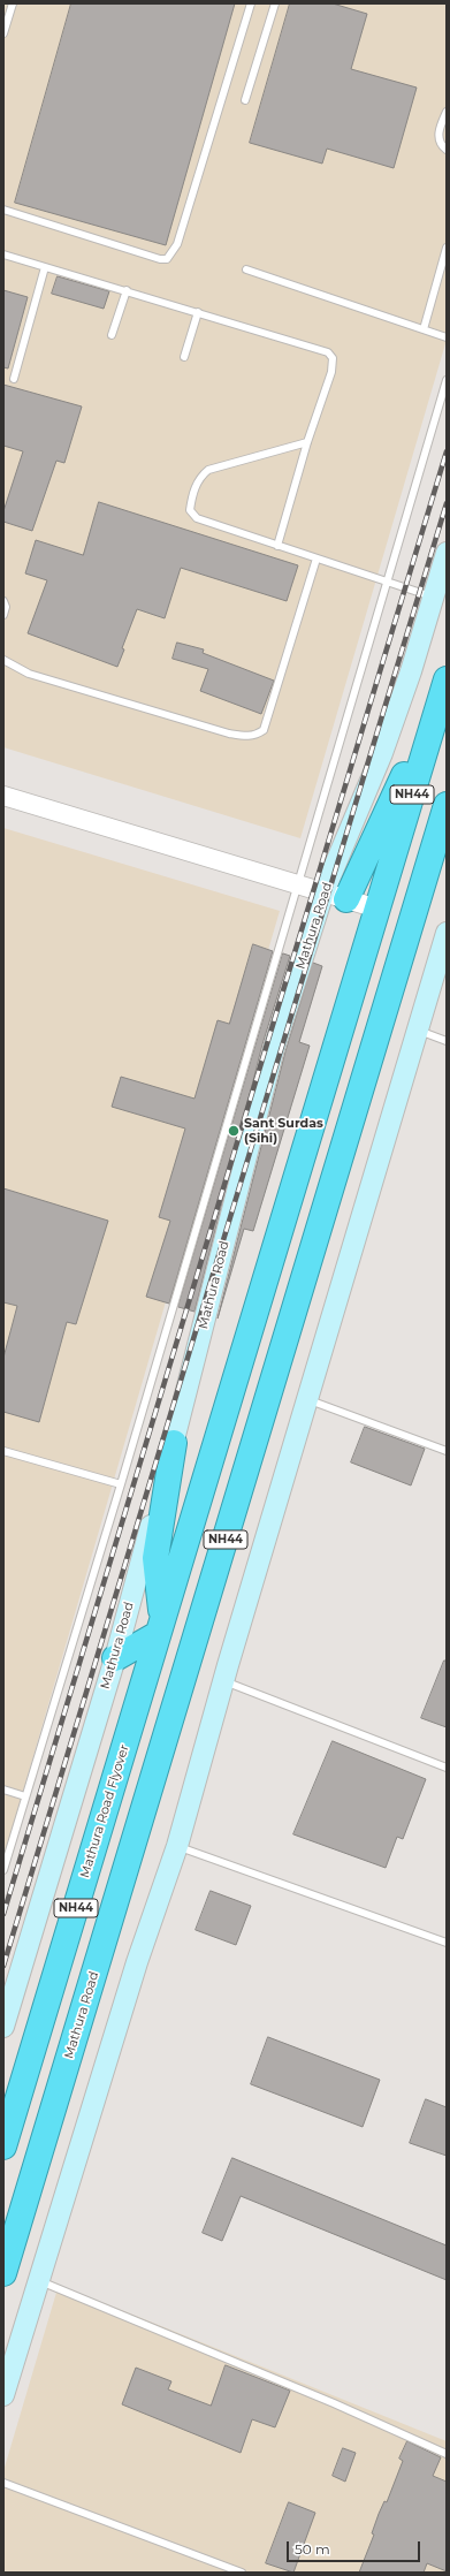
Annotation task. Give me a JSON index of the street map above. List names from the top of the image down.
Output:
{
  "streets": {
    "highway": ["NH44", "Mathura Road", "Mathura Road Flyover"]
  },
  "crossings": [
    ["NH44", "Mathura Road Flyover"]
  ],
  "places": ["Sant Surdas (Sihi)"],
  "scale_bar": "50 m"
}
